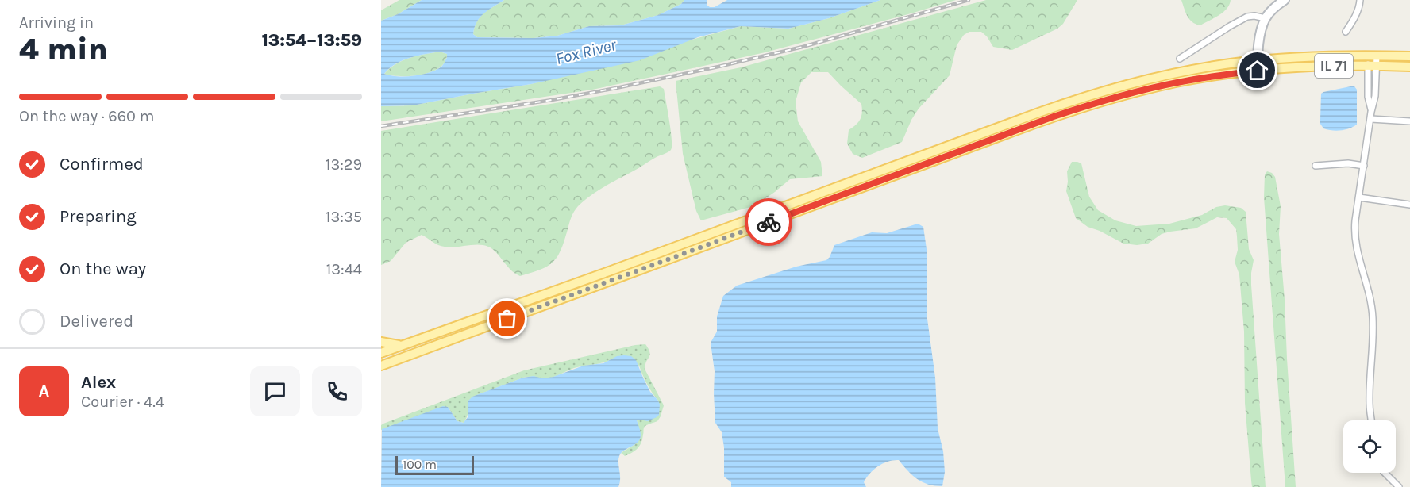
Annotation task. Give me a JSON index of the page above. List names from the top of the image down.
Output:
{
  "streets": {
    "main road": ["IL 71"]
  },
  "water": ["Fox River"],
  "scale_bar": "100 m",
  "page": {
    "heading": ["4 min", "Arriving in", "13:54–13:59"],
    "panel": ["Alex", "Courier · 4.4"],
    "bar": "On the way · 660 m",
    "list": [
      ["Confirmed", "13:29"],
      ["Preparing", "13:35"],
      ["On the way", "13:44"],
      "Delivered"
    ],
    "round": "A",
    "scale": "100 m"
  }
}
